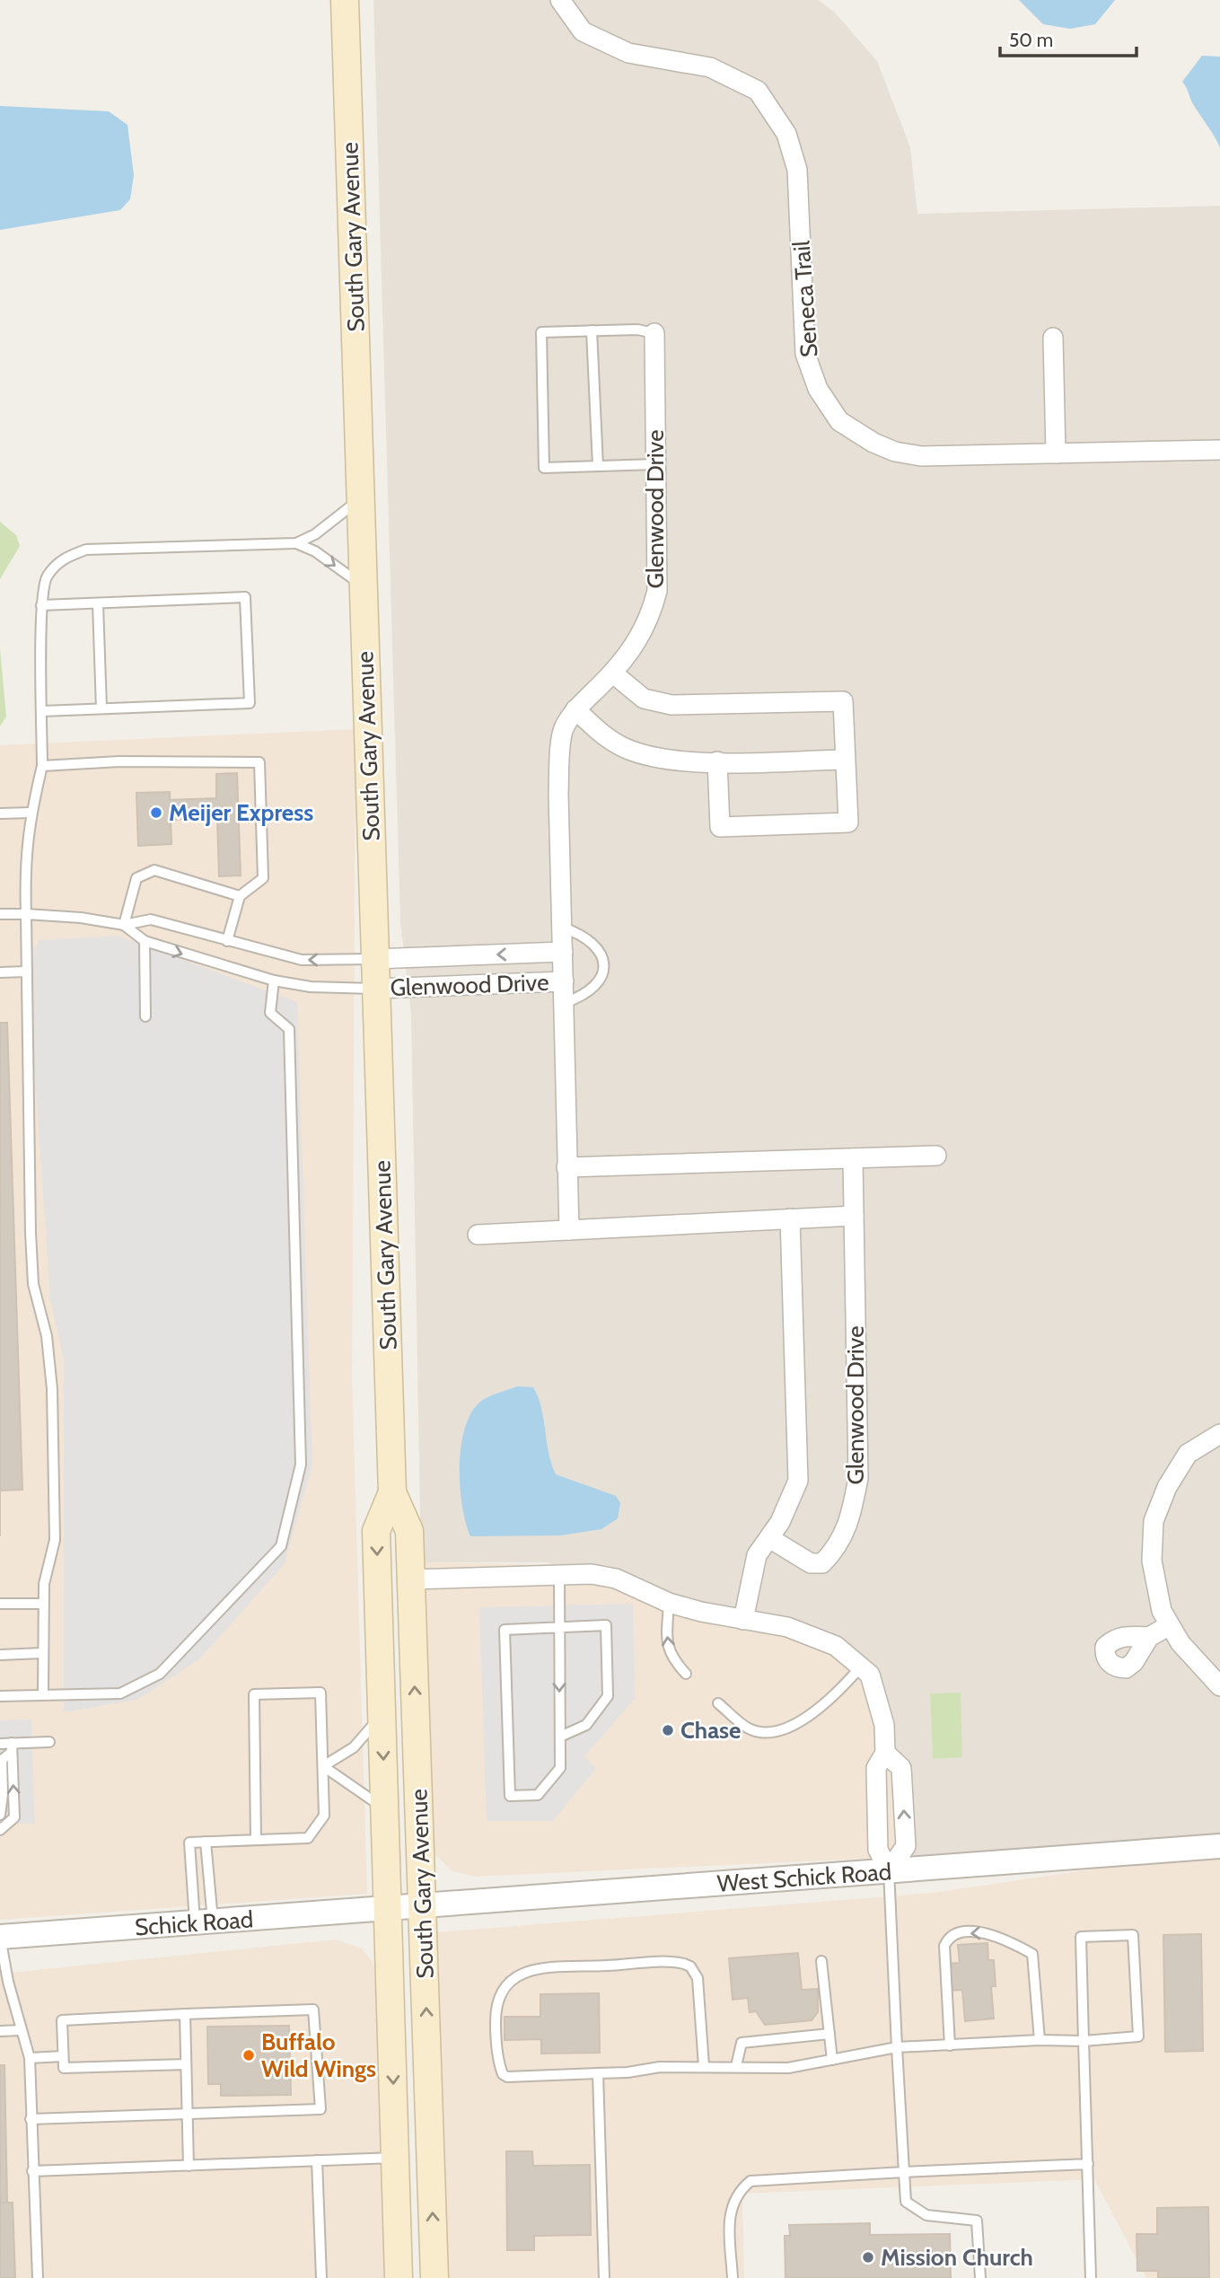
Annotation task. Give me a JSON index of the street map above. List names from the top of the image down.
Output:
{
  "streets": {
    "main road": ["South Gary Avenue"],
    "street": [
      "Seneca Trail",
      "Glenwood Drive",
      "West Schick Road",
      "Schick Road"
    ]
  },
  "crossings": [
    ["South Gary Avenue", "Glenwood Drive"],
    ["South Gary Avenue", "West Schick Road"],
    ["South Gary Avenue", "Schick Road"],
    ["West Schick Road", "Schick Road"]
  ],
  "places": [
    "Meijer Express",
    "Chase",
    "Buffalo Wild Wings",
    "Mission Church"
  ],
  "scale_bar": "50 m"
}
